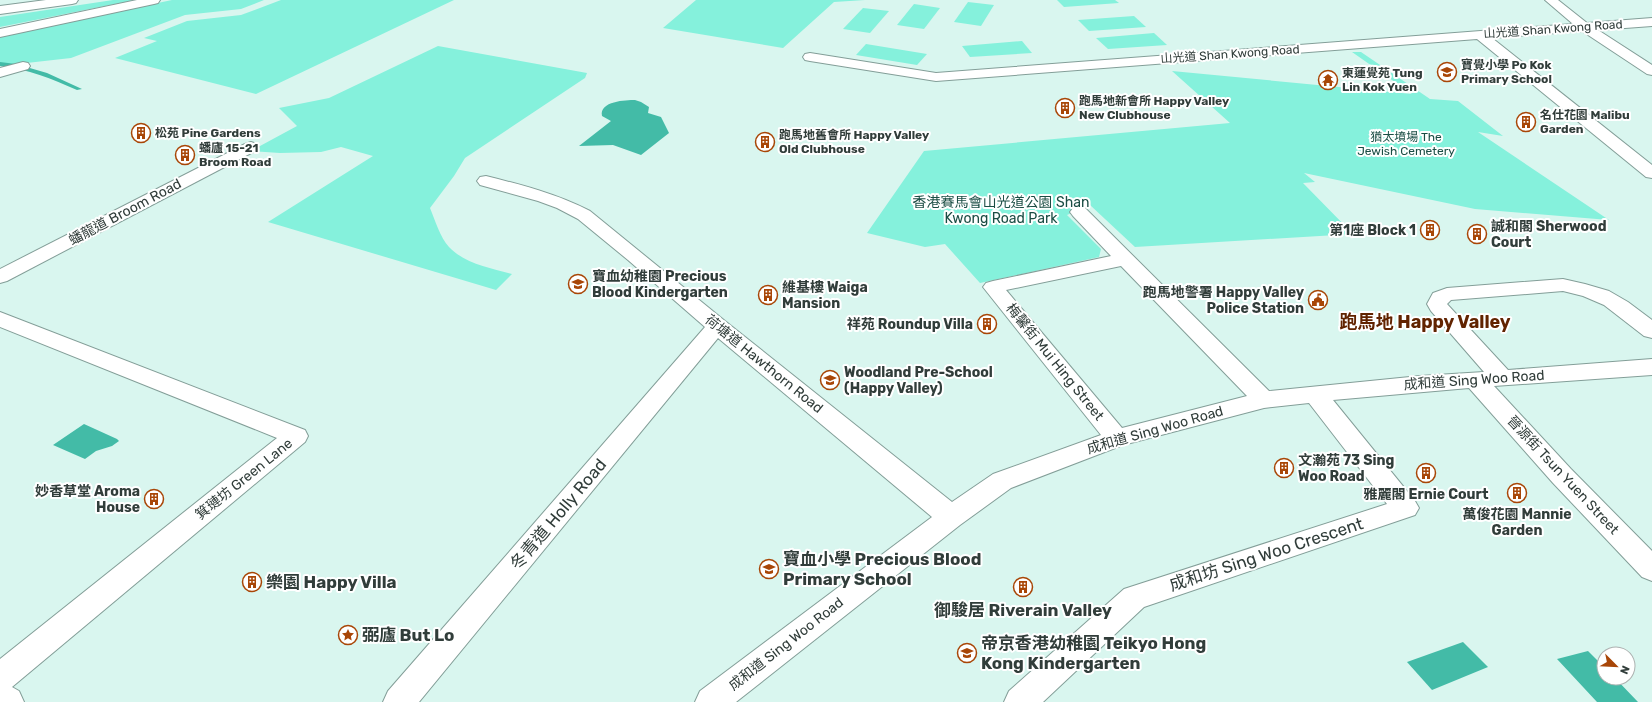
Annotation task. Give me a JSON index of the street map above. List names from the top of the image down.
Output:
{
  "streets": {
    "street": [
      "山光道 Shan Kwong Road",
      "蟠龍道 Broom Road",
      "梅馨街 Mui Hing Street",
      "荷塘道 Hawthorn Road",
      "成和道 Sing Woo Road",
      "晉源街 Tsun Yuen Street",
      "箕璉坊 Green Lane",
      "冬青道 Holly Road",
      "成和坊 Sing Woo Crescent"
    ]
  },
  "crossings": [
    ["梅馨街 Mui Hing Street", "成和道 Sing Woo Road"],
    ["荷塘道 Hawthorn Road", "成和道 Sing Woo Road"],
    ["荷塘道 Hawthorn Road", "冬青道 Holly Road"],
    ["成和道 Sing Woo Road", "晉源街 Tsun Yuen Street"],
    ["成和道 Sing Woo Road", "成和坊 Sing Woo Crescent"]
  ],
  "districts": ["跑馬地 Happy Valley"],
  "parks": ["猶太墳場 The Jewish Cemetery", "香港賽馬會山光道公園 Shan Kwong Road Park"],
  "places": {
    "school or university": [
      "寶覺小學 Po Kok Primary School",
      "寶血幼稚園 Precious Blood Kindergarten",
      "Woodland Pre-School (Happy Valley)",
      "寶血小學 Precious Blood Primary School",
      "帝京香港幼稚園 Teikyo Hong Kong Kindergarten"
    ],
    "temple": ["東蓮覺苑 Tung Lin Kok Yuen"],
    "building": [
      "跑馬地新會所 Happy Valley New Clubhouse",
      "名仕花園 Malibu Garden",
      "松苑 Pine Gardens",
      "跑馬地舊會所 Happy Valley Old Clubhouse",
      "蟠廬 15-21 Broom Road",
      "第1座 Block 1",
      "誠和閣 Sherwood Court",
      "維基樓 Waiga Mansion",
      "祥苑 Roundup Villa",
      "文瀚苑 73 Sing Woo Road",
      "雅麗閣 Ernie Court",
      "萬俊花園 Mannie Garden",
      "妙香草堂 Aroma House",
      "樂園 Happy Villa",
      "御駿居 Riverain Valley"
    ],
    "public building": ["跑馬地警署 Happy Valley Police Station"],
    "place": ["弼廬 But Lo"]
  },
  "north": "bottom right"
}
